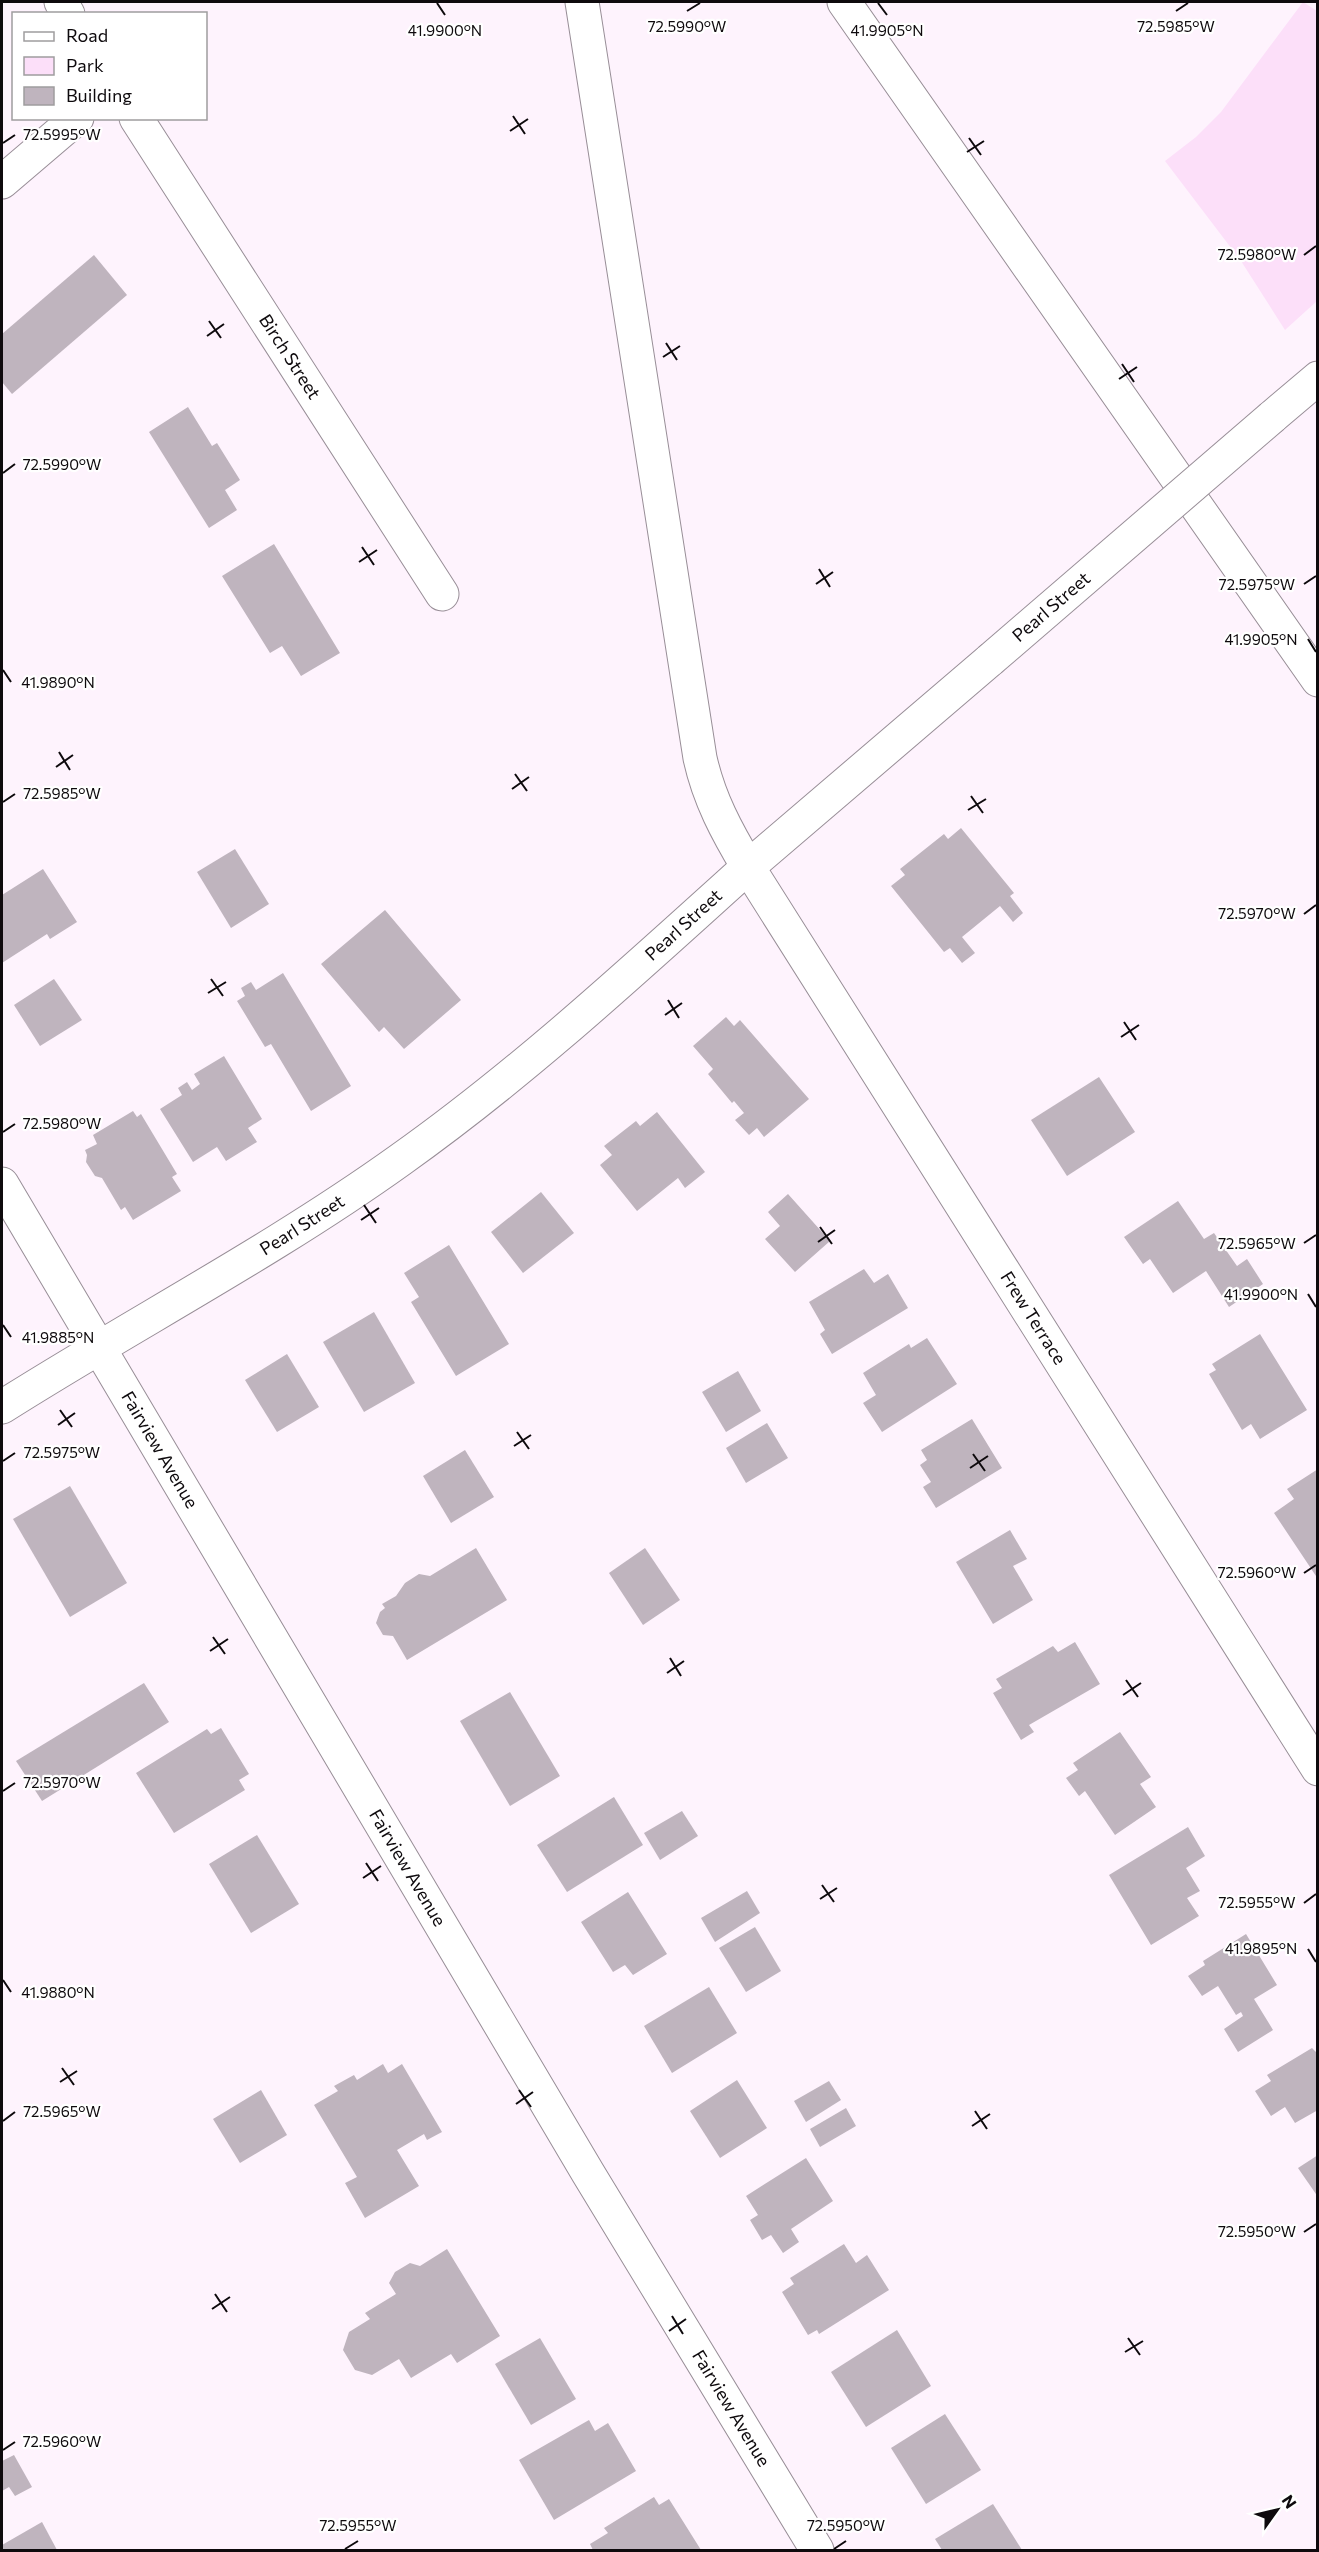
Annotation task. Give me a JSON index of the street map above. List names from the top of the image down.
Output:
{
  "streets": {
    "street": [
      "Birch Street",
      "Pearl Street",
      "Frew Terrace",
      "Fairview Avenue"
    ]
  },
  "crossings": [
    ["Pearl Street", "Frew Terrace"],
    ["Pearl Street", "Fairview Avenue"]
  ],
  "legend": ["Road", "Park", "Building"],
  "north": "top right",
  "coordinates": [
    "72.5990°W",
    "72.5985°W",
    "41.9900°N",
    "41.9905°N",
    "72.5995°W",
    "72.5980°W",
    "72.5975°W",
    "41.9890°N",
    "72.5970°W",
    "72.5965°W",
    "41.9885°N",
    "72.5960°W",
    "72.5955°W",
    "41.9895°N",
    "41.9880°N",
    "72.5950°W"
  ]
}
